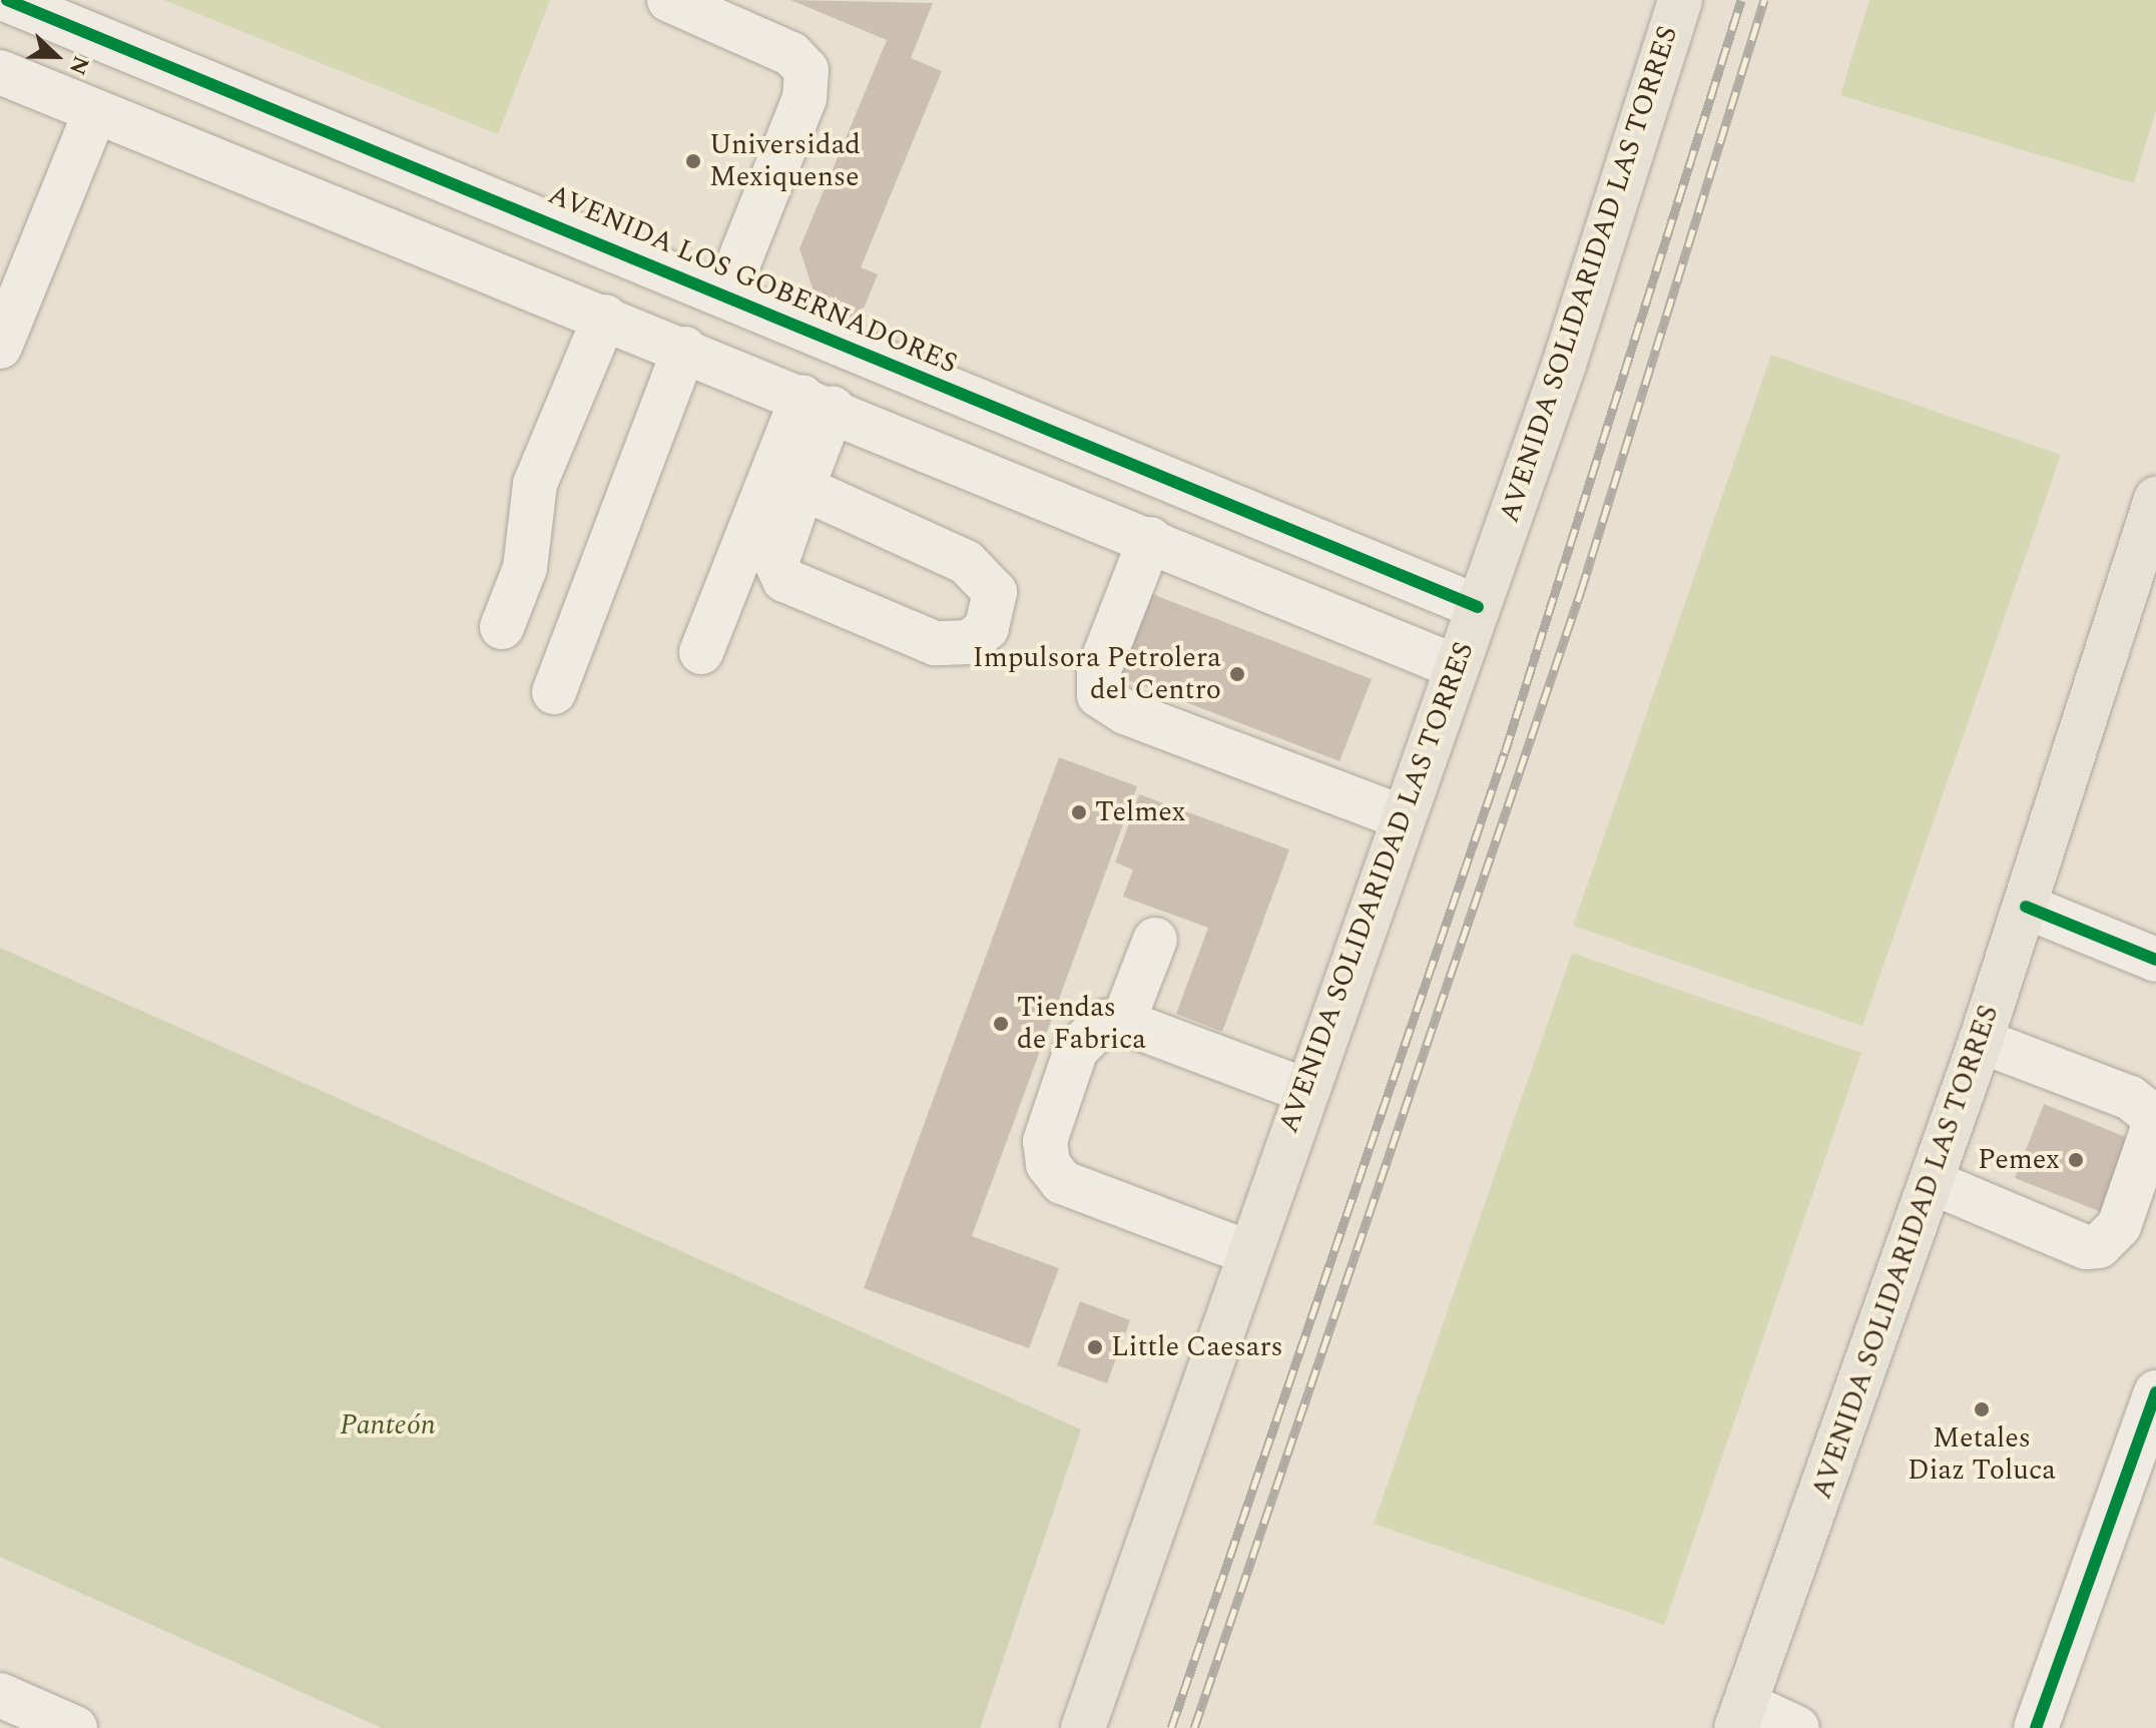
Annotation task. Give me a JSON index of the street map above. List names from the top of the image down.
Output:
{
  "streets": {
    "main road": ["AVENIDA SOLIDARIDAD LAS TORRES"],
    "street": ["AVENIDA LOS GOBERNADORES"]
  },
  "crossings": [
    ["AVENIDA SOLIDARIDAD LAS TORRES", "AVENIDA LOS GOBERNADORES"]
  ],
  "parks": ["Panteón"],
  "places": [
    "Universidad Mexiquense",
    "Impulsora Petrolera del Centro",
    "Telmex",
    "Tiendas de Fabrica",
    "Pemex",
    "Little Caesars",
    "Metales Diaz Toluca"
  ],
  "north": "right"
}
